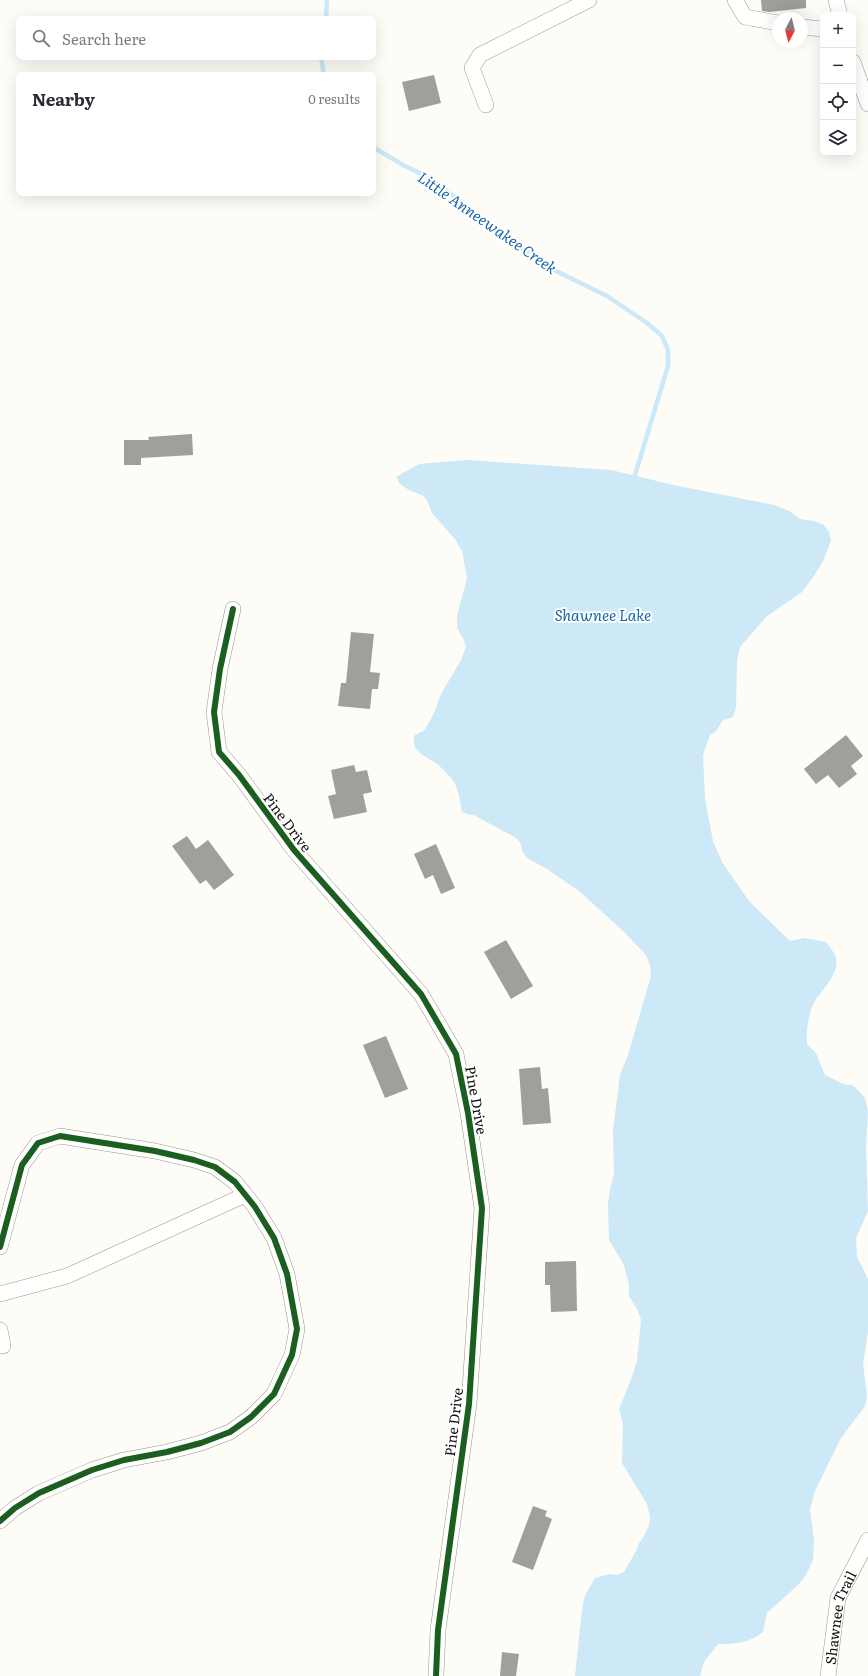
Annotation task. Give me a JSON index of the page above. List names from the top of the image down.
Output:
{
  "streets": {
    "street": ["Pine Drive", "Shawnee Trail"]
  },
  "water": ["Little Anneewakee Creek", "Shawnee Lake"],
  "north": "bottom",
  "page": {
    "map_buttons": ["+", "−"],
    "search": "Search here",
    "heading": ["Nearby", "0 results"]
  }
}
